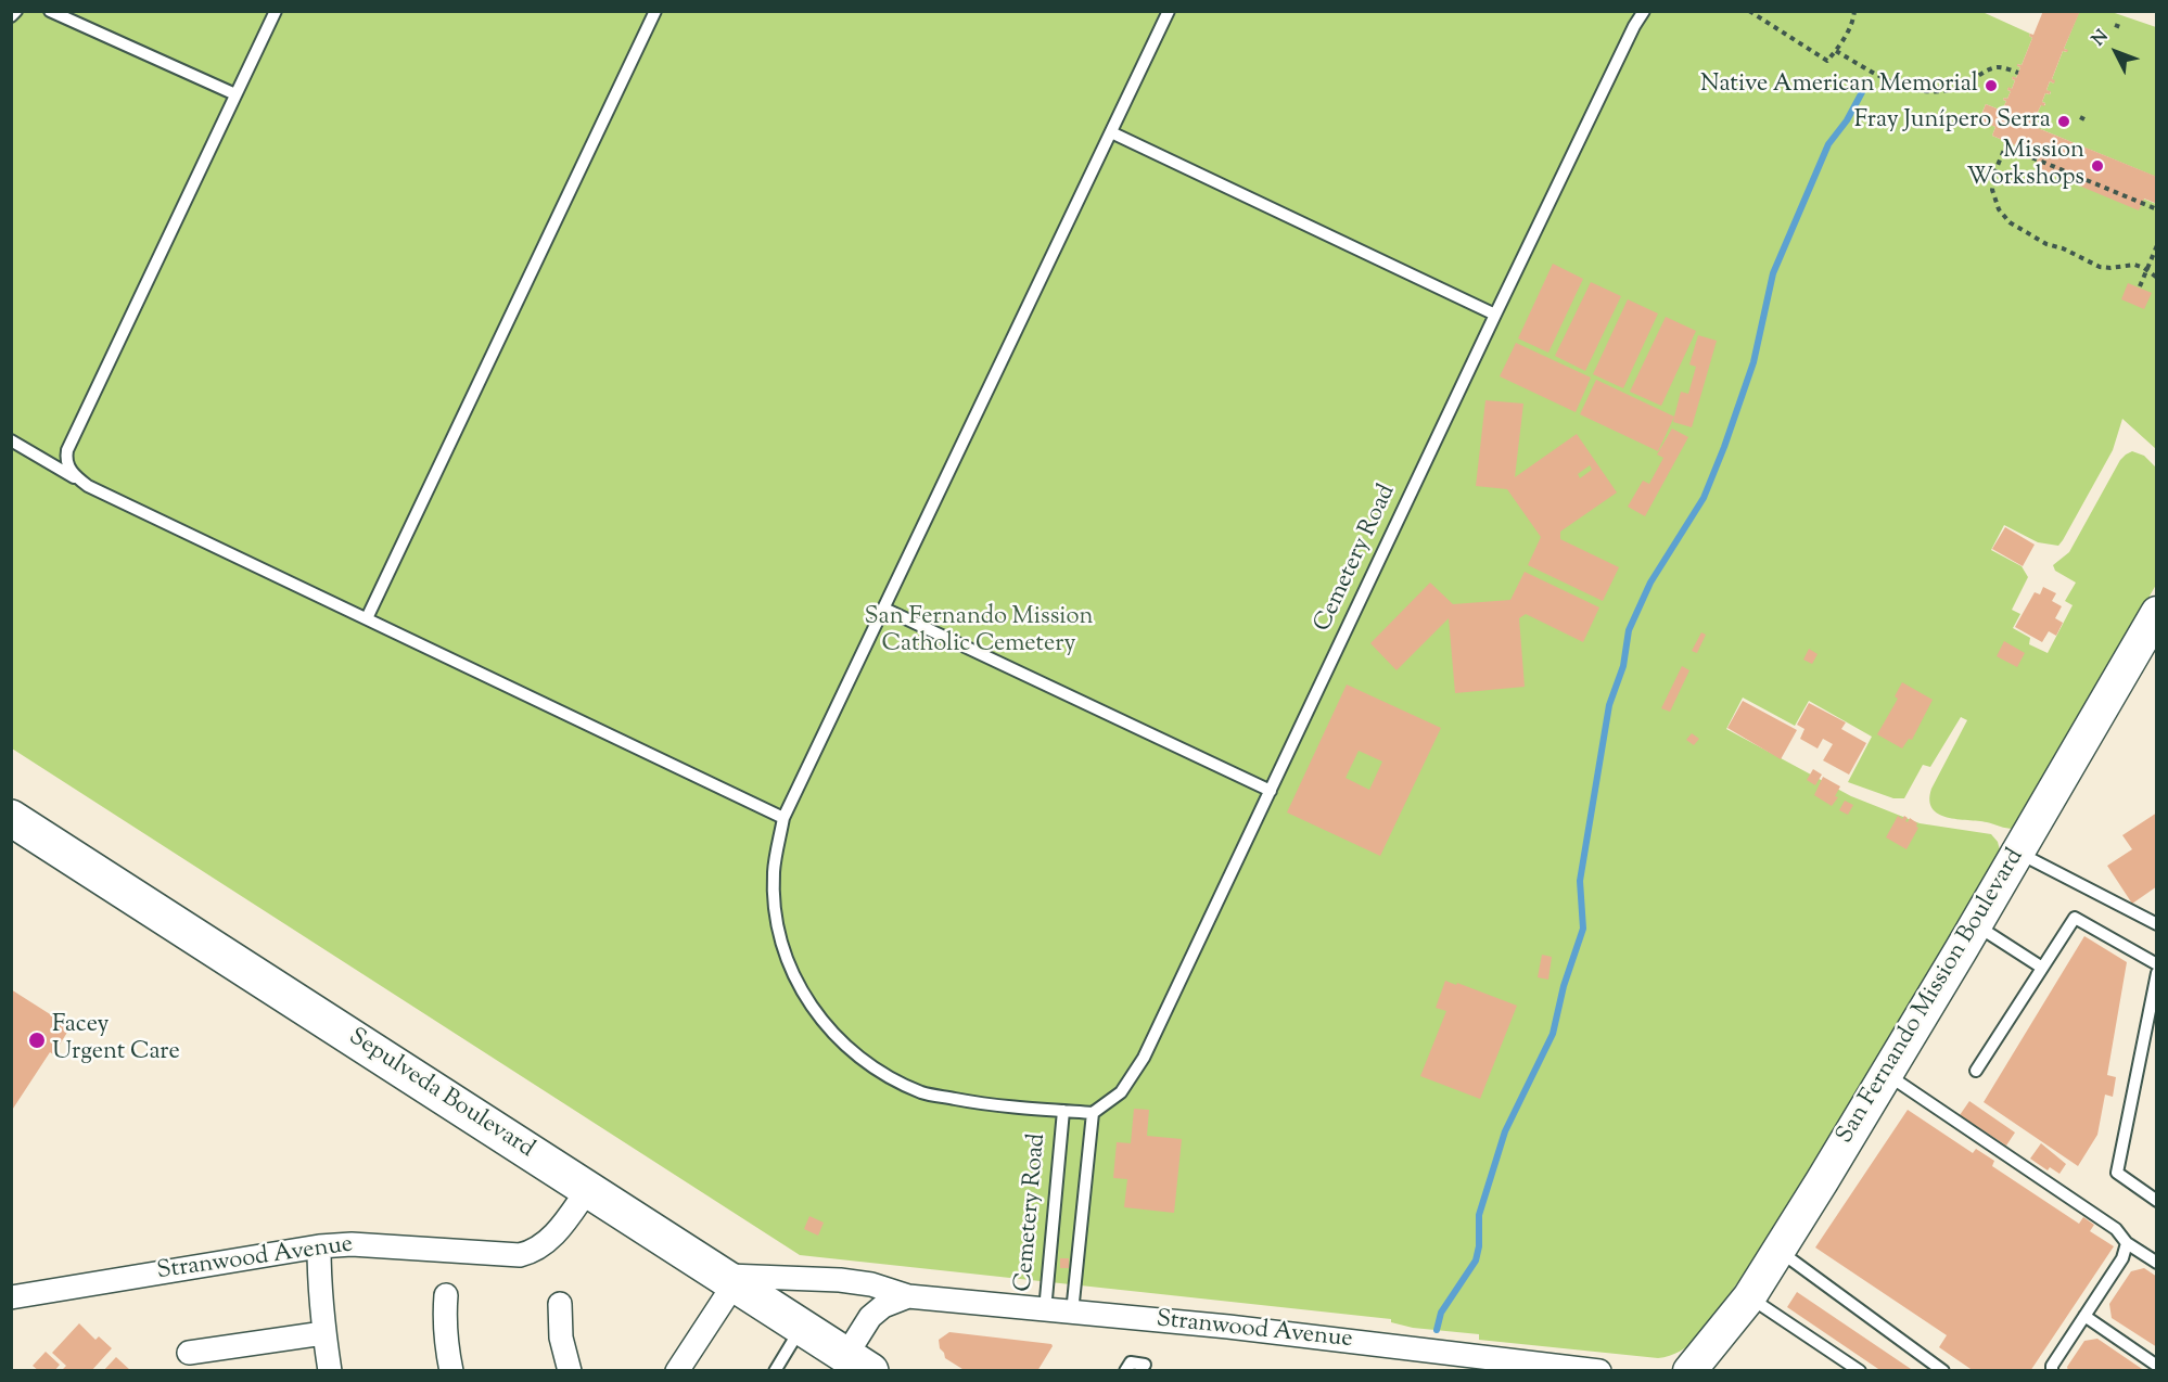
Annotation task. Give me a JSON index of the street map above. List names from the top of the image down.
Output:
{
  "streets": {
    "main road": ["San Fernando Mission Boulevard", "Sepulveda Boulevard"],
    "street": ["Stranwood Avenue"],
    "lane": ["Cemetery Road"]
  },
  "crossings": [
    ["Cemetery Road", "Stranwood Avenue"],
    ["Sepulveda Boulevard", "Stranwood Avenue"]
  ],
  "parks": ["San Fernando Mission Catholic Cemetery"],
  "places": [
    "Native American Memorial",
    "Fray Junípero Serra",
    "Mission Workshops",
    "Facey Urgent Care"
  ],
  "north": "top left"
}
